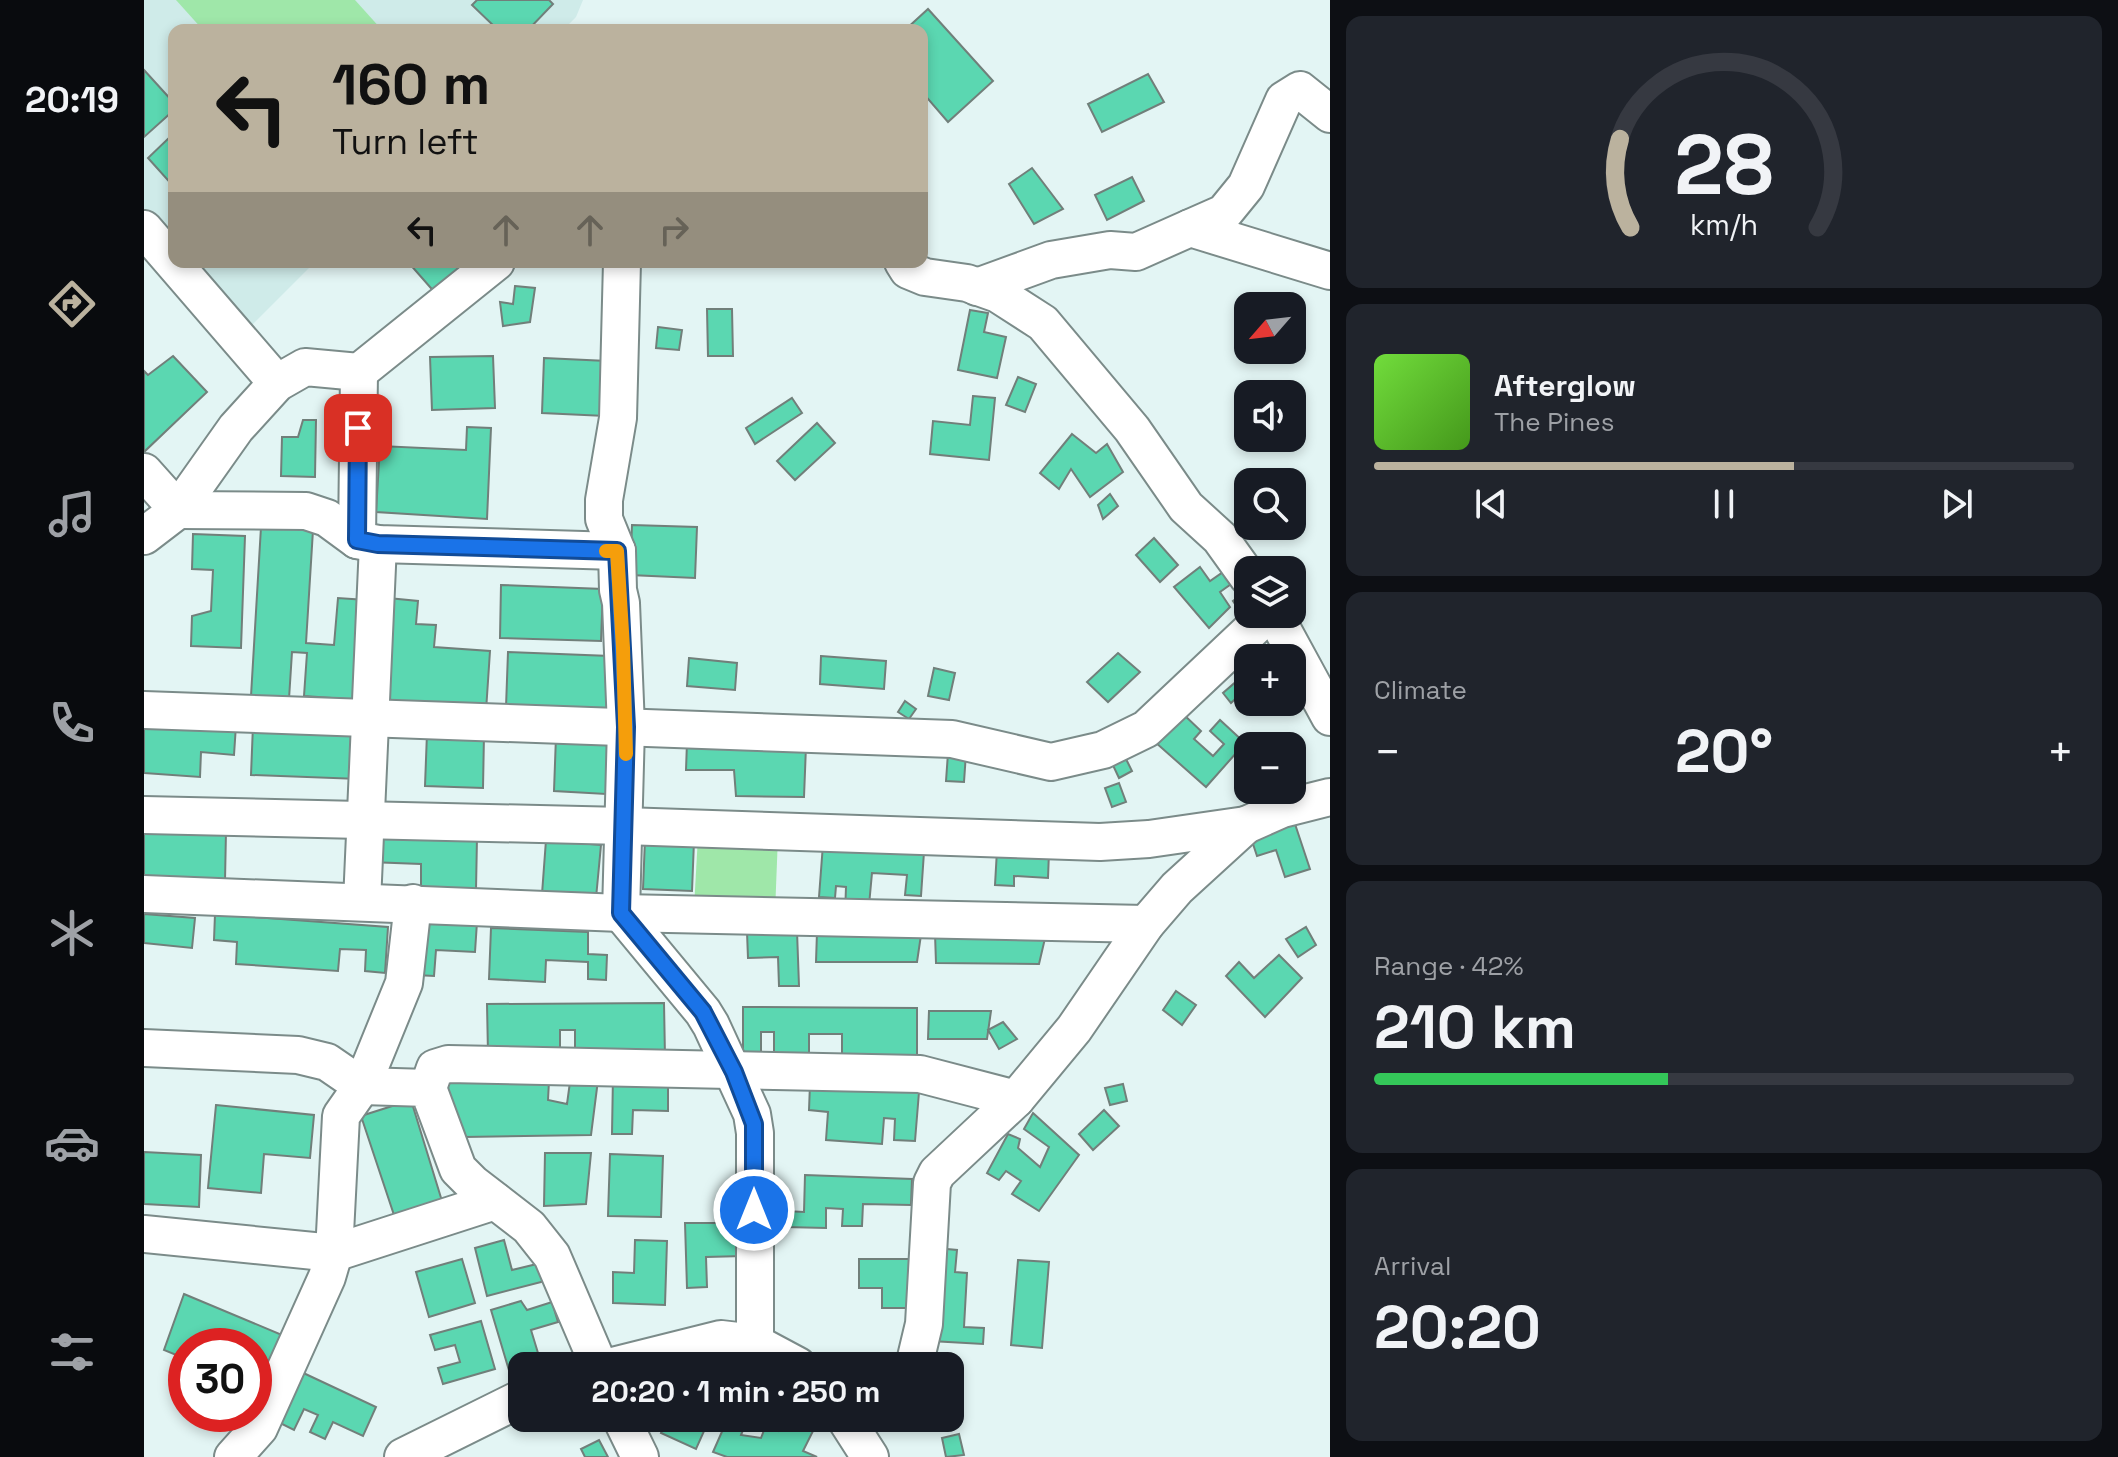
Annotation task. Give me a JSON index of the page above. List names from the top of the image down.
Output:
{
  "north": "bottom left",
  "page": {
    "tabs": "20:19",
    "turn": ["160 m", "Turn left"],
    "map_buttons": ["+", "−"],
    "song": ["Afterglow", "The Pines"],
    "tile": [
      "Climate",
      ["Range · 42%", "210 km"],
      ["Arrival", "20:20"]
    ],
    "heat": ["−", "20°", "+"],
    "limit": "30",
    "trip": "20:20 · 1 min · 250 m",
    "gauge": ["28", "km/h"]
  }
}
